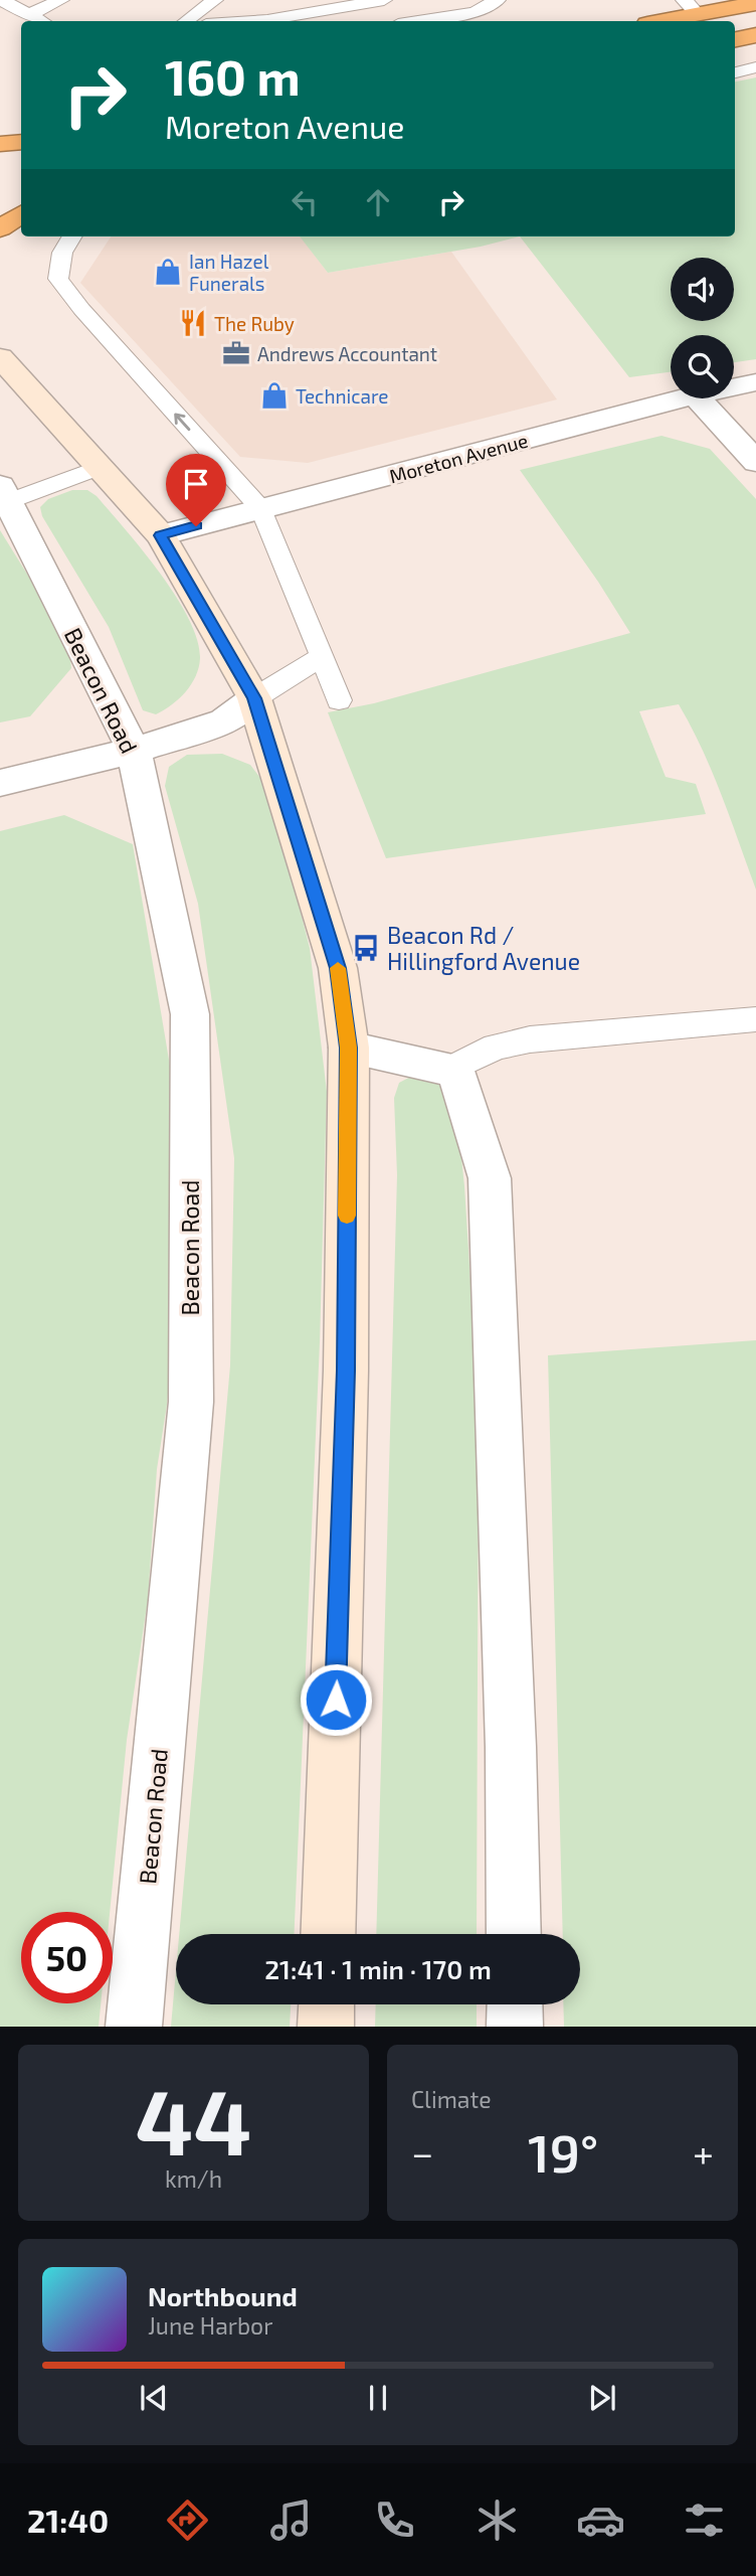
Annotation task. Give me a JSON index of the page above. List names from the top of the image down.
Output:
{
  "streets": {
    "street": ["Moreton Avenue", "Beacon Road"]
  },
  "places": {
    "shop": ["Ian Hazel Funerals", "Technicare"],
    "restaurant": ["The Ruby"],
    "office": ["Andrews Accountant"],
    "bus stop": ["Beacon Rd / Hillingford Avenue"]
  },
  "page": {
    "turn": ["160 m", "Moreton Avenue"],
    "limit": "50",
    "trip": "21:41 · 1 min · 170 m",
    "tile": [
      ["44", "km/h"],
      "Climate"
    ],
    "heat": ["−", "19°", "+"],
    "song": ["Northbound", "June Harbor"],
    "tabs": "21:40"
  }
}
